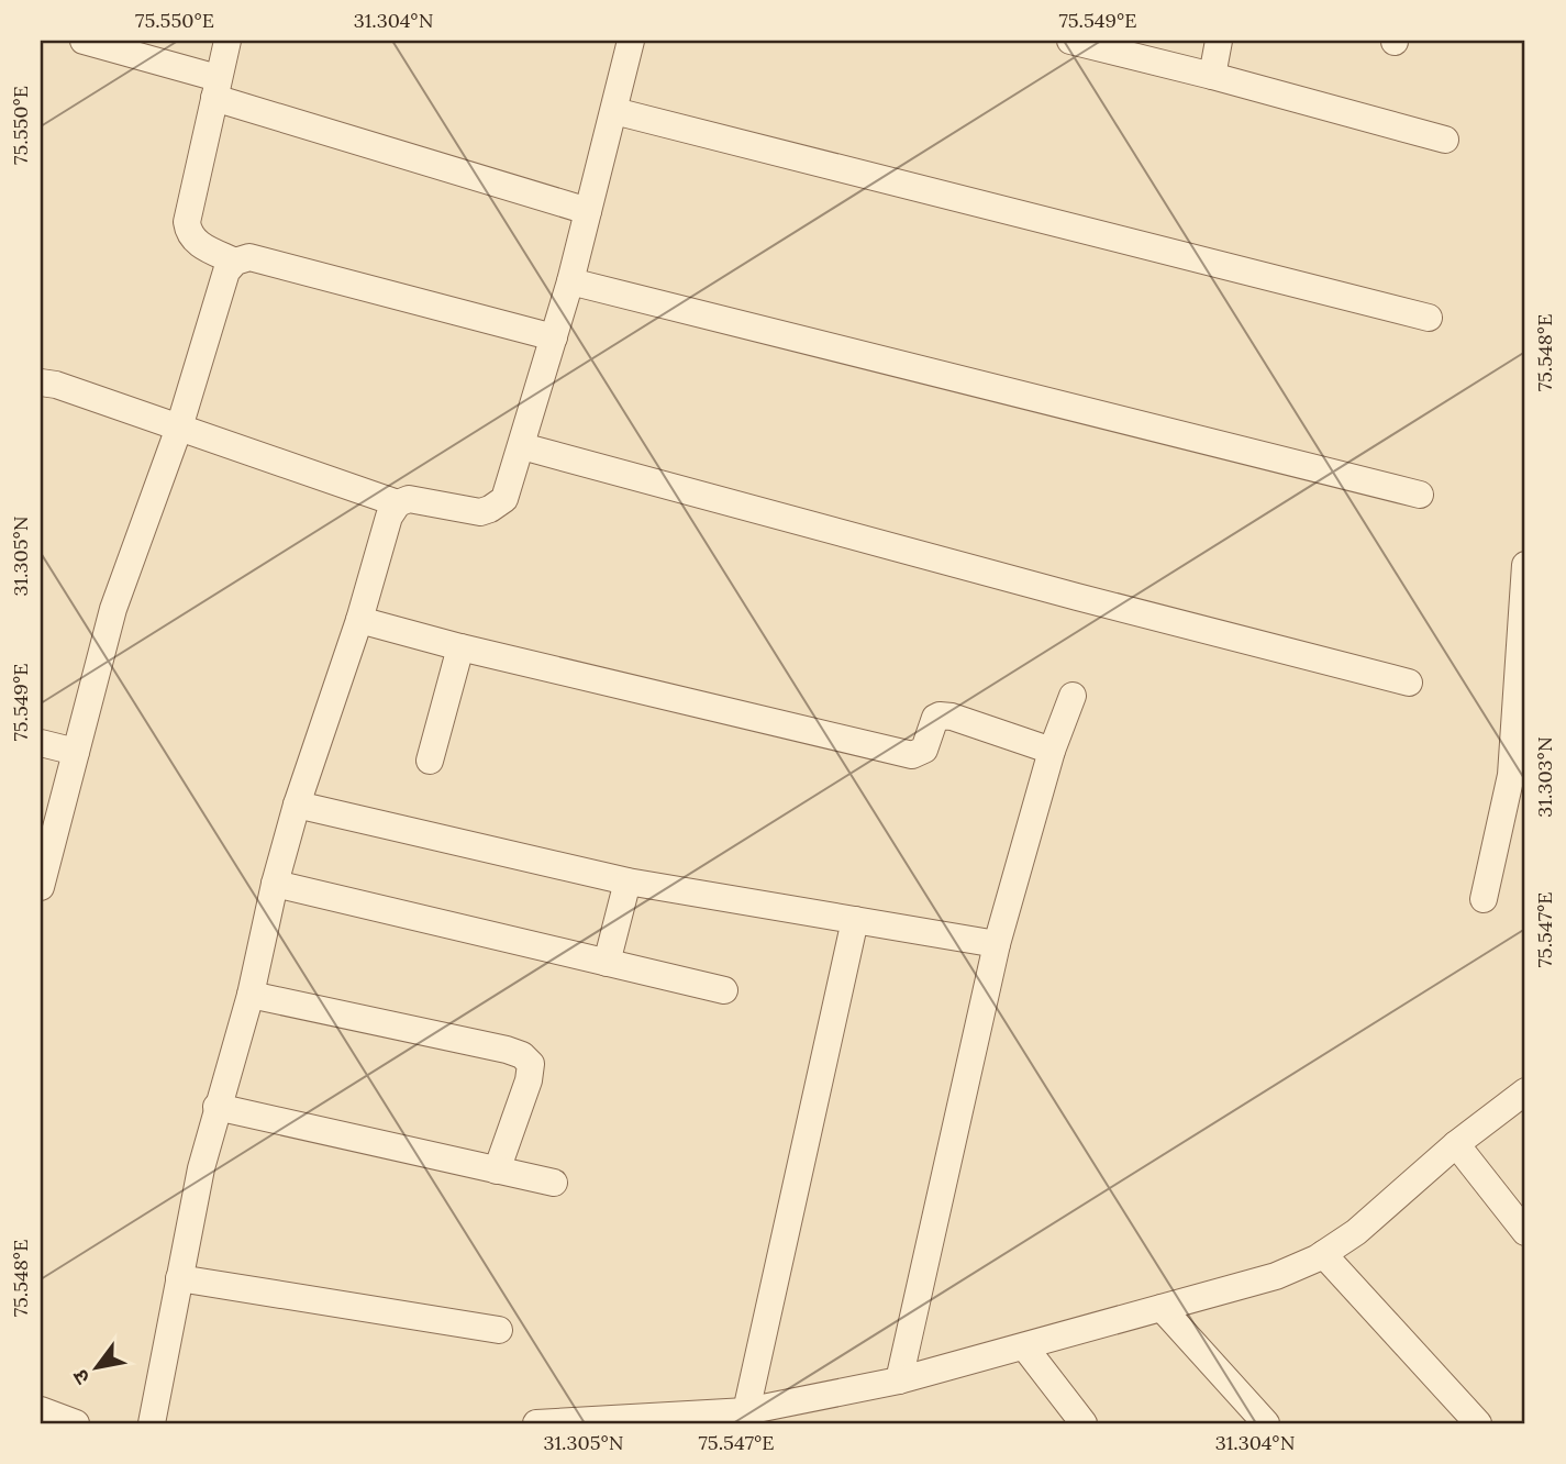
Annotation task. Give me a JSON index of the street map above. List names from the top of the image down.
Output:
{
  "north": "bottom left",
  "coordinates": [
    "75.550°E",
    "31.304°N",
    "75.549°E",
    "75.548°E",
    "31.305°N",
    "31.303°N",
    "75.547°E"
  ]
}
